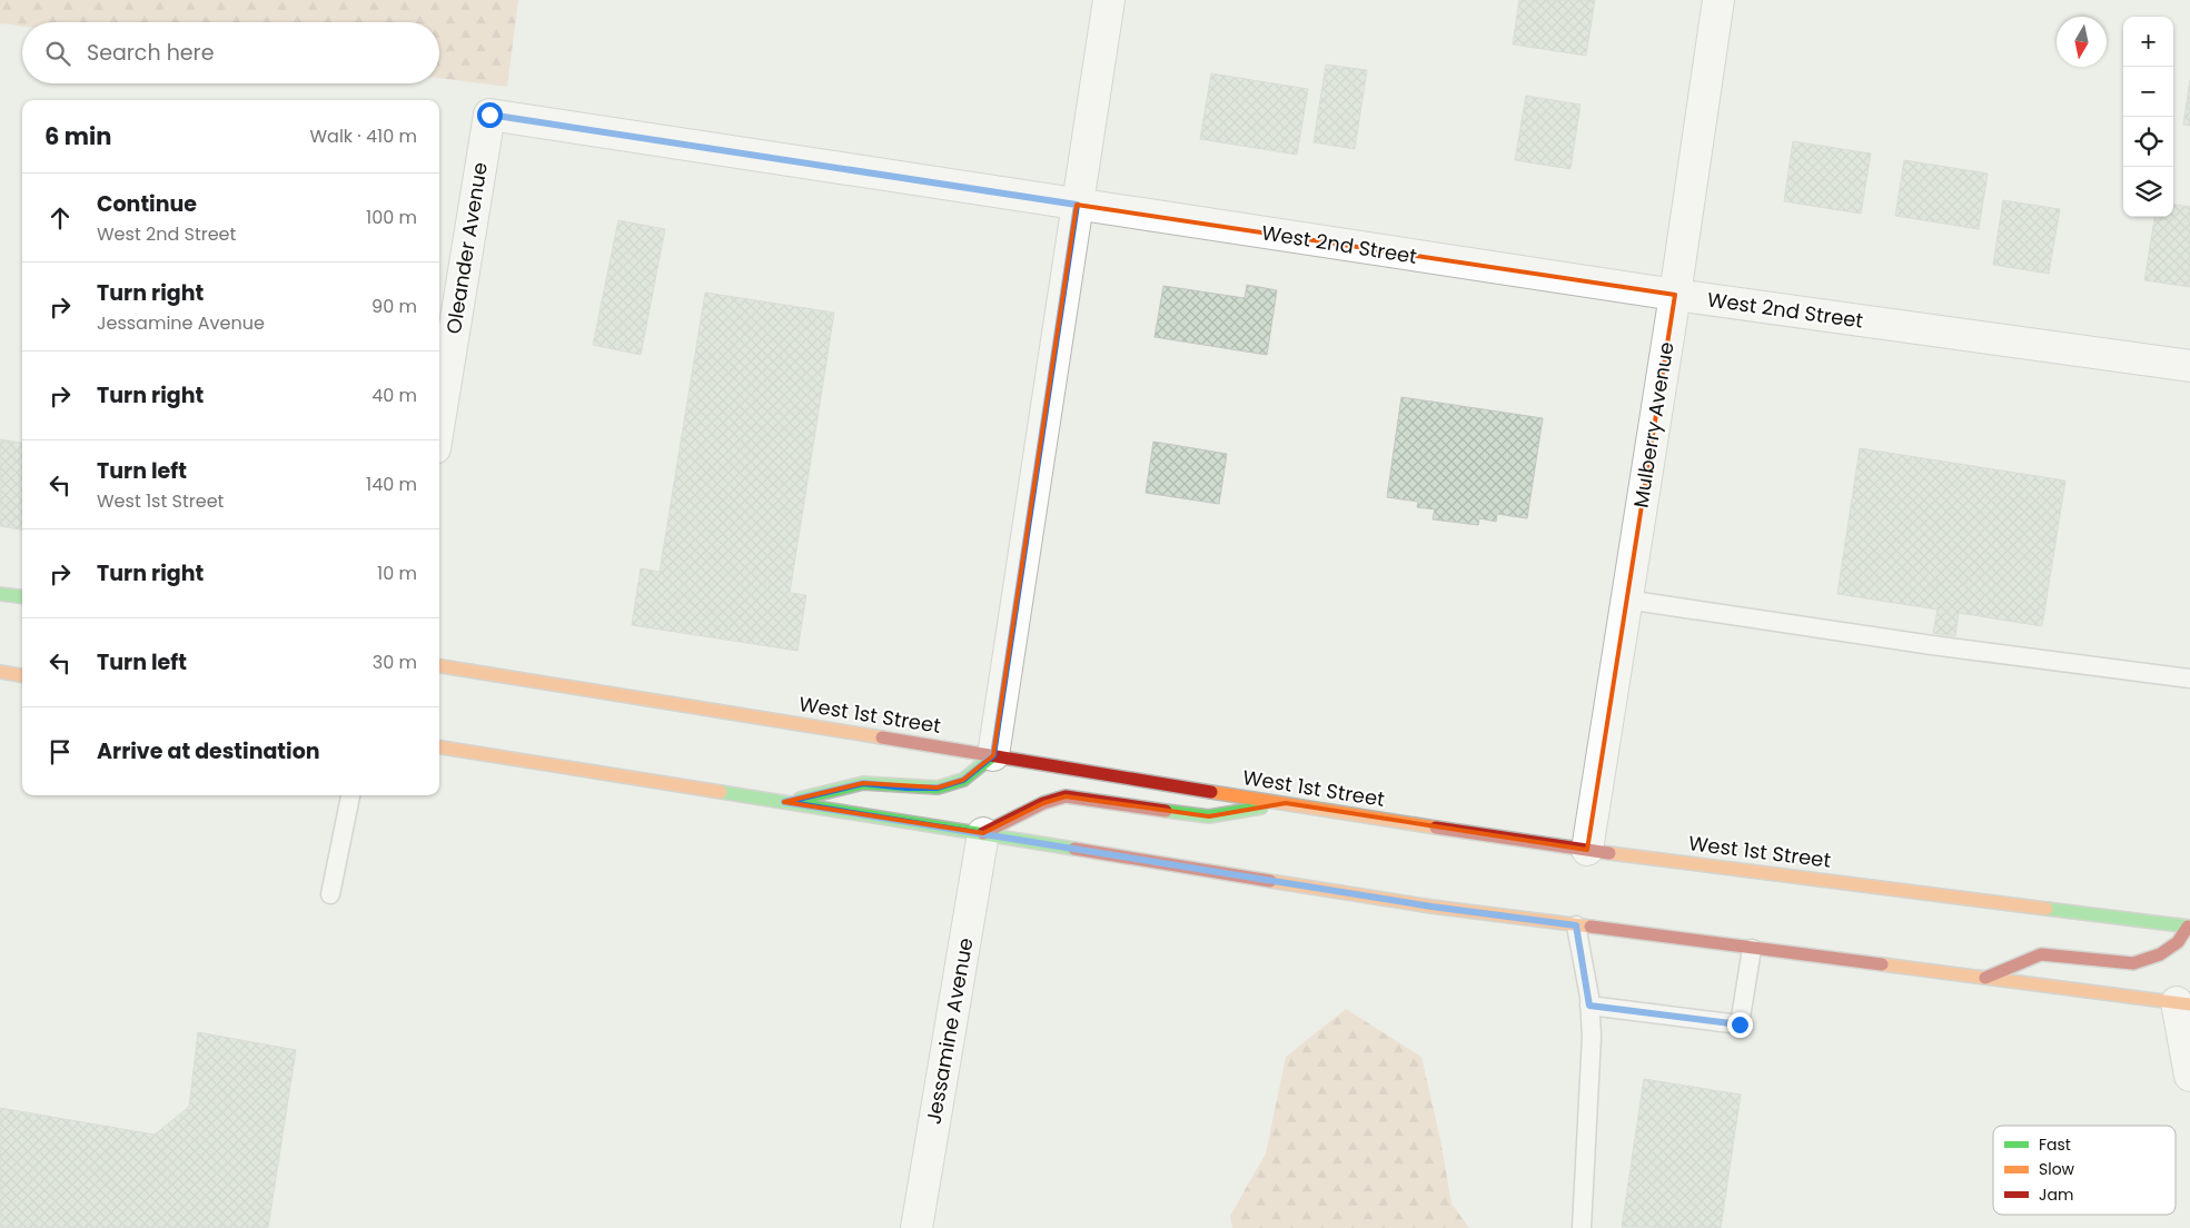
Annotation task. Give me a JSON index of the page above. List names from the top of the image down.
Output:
{
  "streets": {
    "main road": ["West 1st Street"],
    "street": [
      "West 2nd Street",
      "Oleander Avenue",
      "Mulberry Avenue",
      "Jessamine Avenue"
    ]
  },
  "crossings": [
    ["West 2nd Street", "Oleander Avenue"],
    ["West 2nd Street", "Mulberry Avenue"],
    ["Mulberry Avenue", "West 1st Street"]
  ],
  "legend": ["Fast", "Slow", "Jam"],
  "north": "bottom",
  "page": {
    "map_buttons": ["+", "−"],
    "search": "Search here",
    "heading": ["6 min", "Walk · 410 m"],
    "list": [
      ["Continue", "West 2nd Street", "100 m"],
      ["Turn right", "Jessamine Avenue", "90 m"],
      ["Turn right", "40 m"],
      ["Turn left", "West 1st Street", "140 m"],
      ["Turn right", "10 m"],
      ["Turn left", "30 m"],
      "Arrive at destination"
    ]
  }
}
